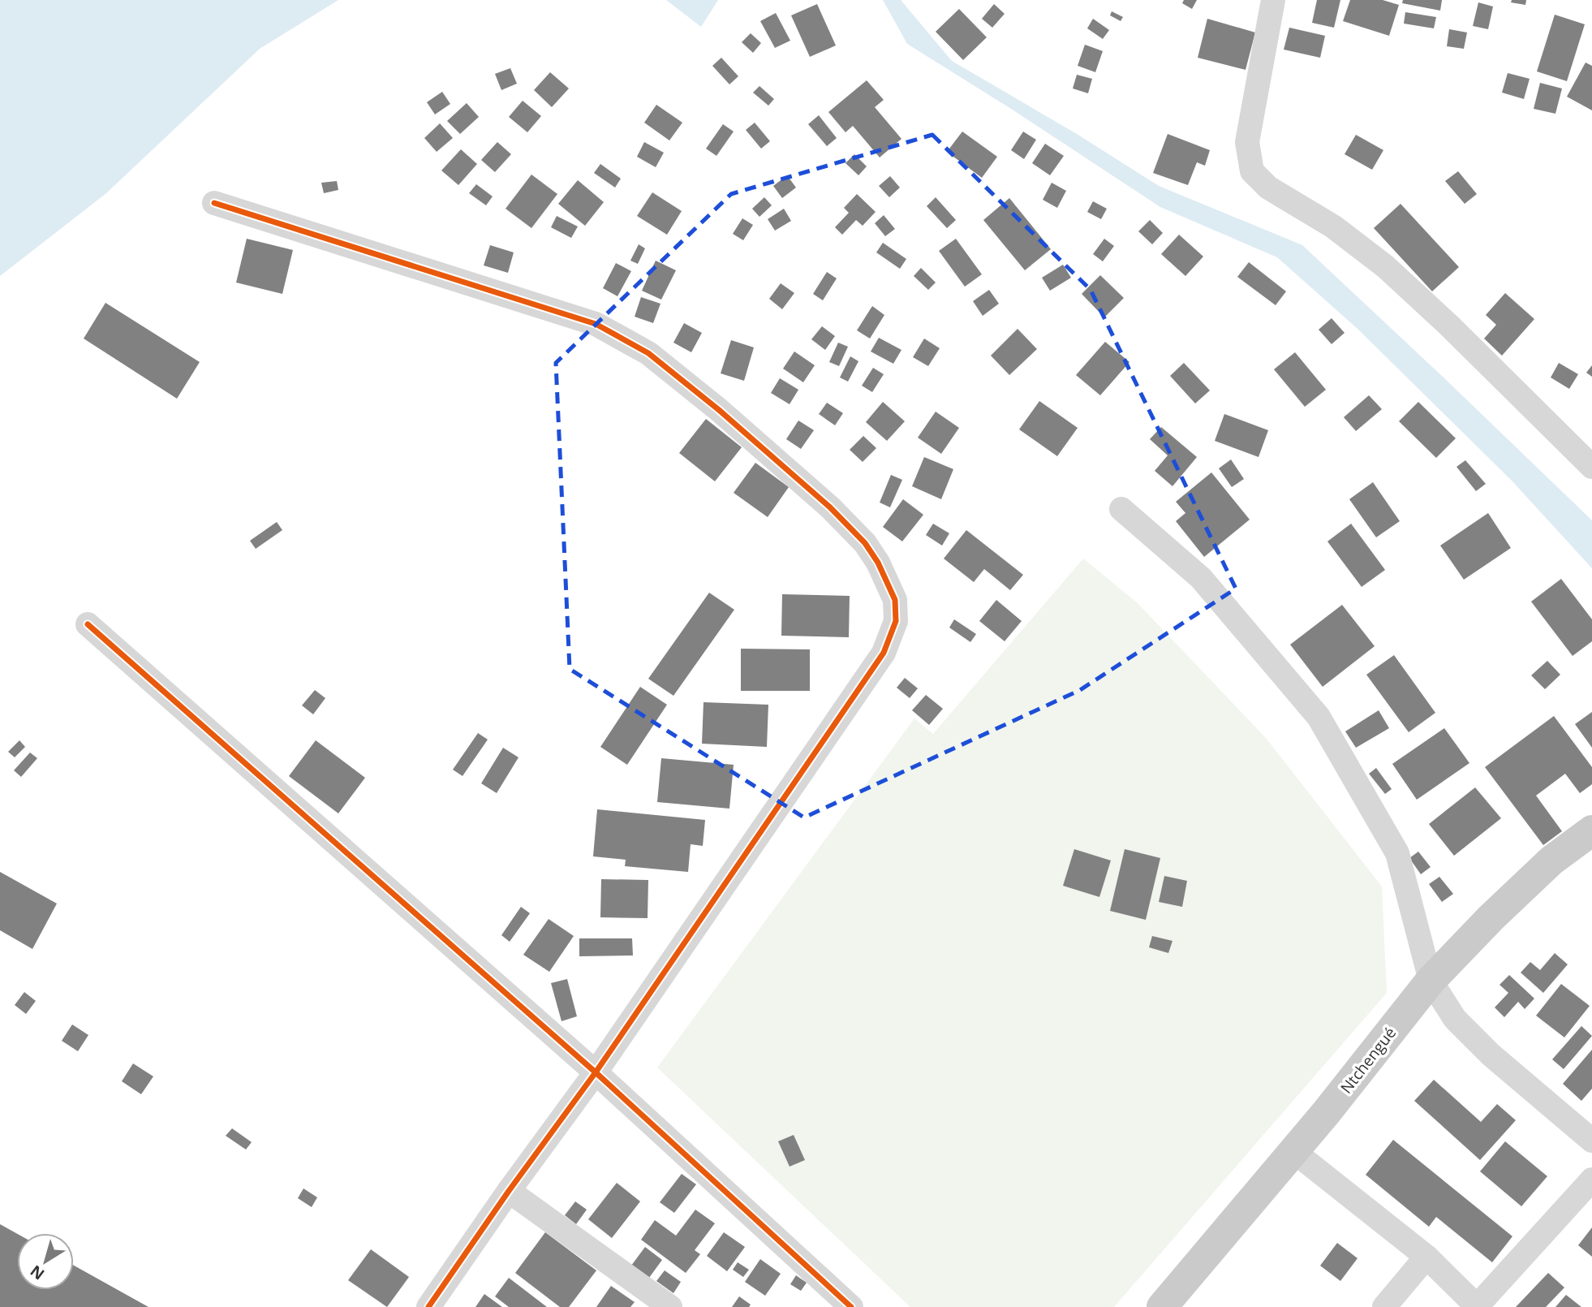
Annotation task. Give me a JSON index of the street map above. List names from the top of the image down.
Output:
{
  "streets": {
    "main road": ["Ntchengué"]
  },
  "north": "bottom left"
}
